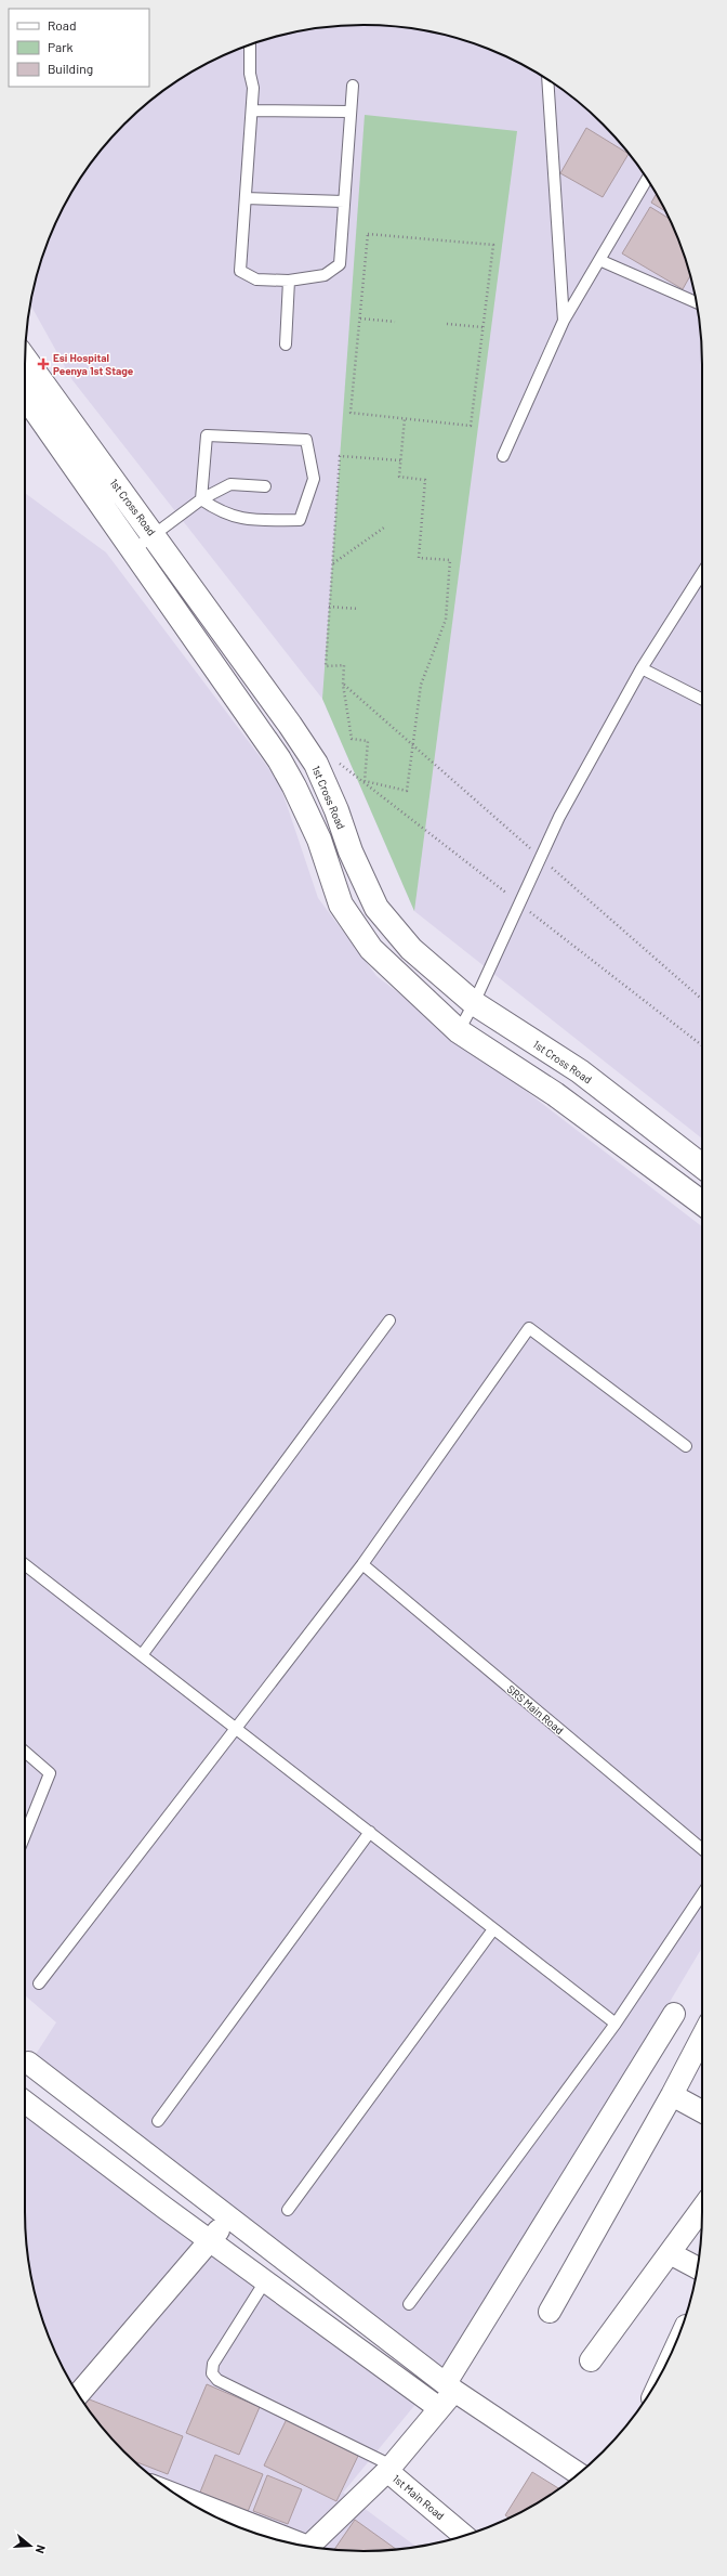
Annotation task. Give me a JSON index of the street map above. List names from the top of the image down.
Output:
{
  "streets": {
    "street": ["1st Cross Road", "1st Main Road"],
    "lane": ["SRS Main Road"]
  },
  "places": {
    "health": ["Esi Hospital Peenya 1st Stage"]
  },
  "legend": ["Road", "Park", "Building"],
  "north": "right"
}
